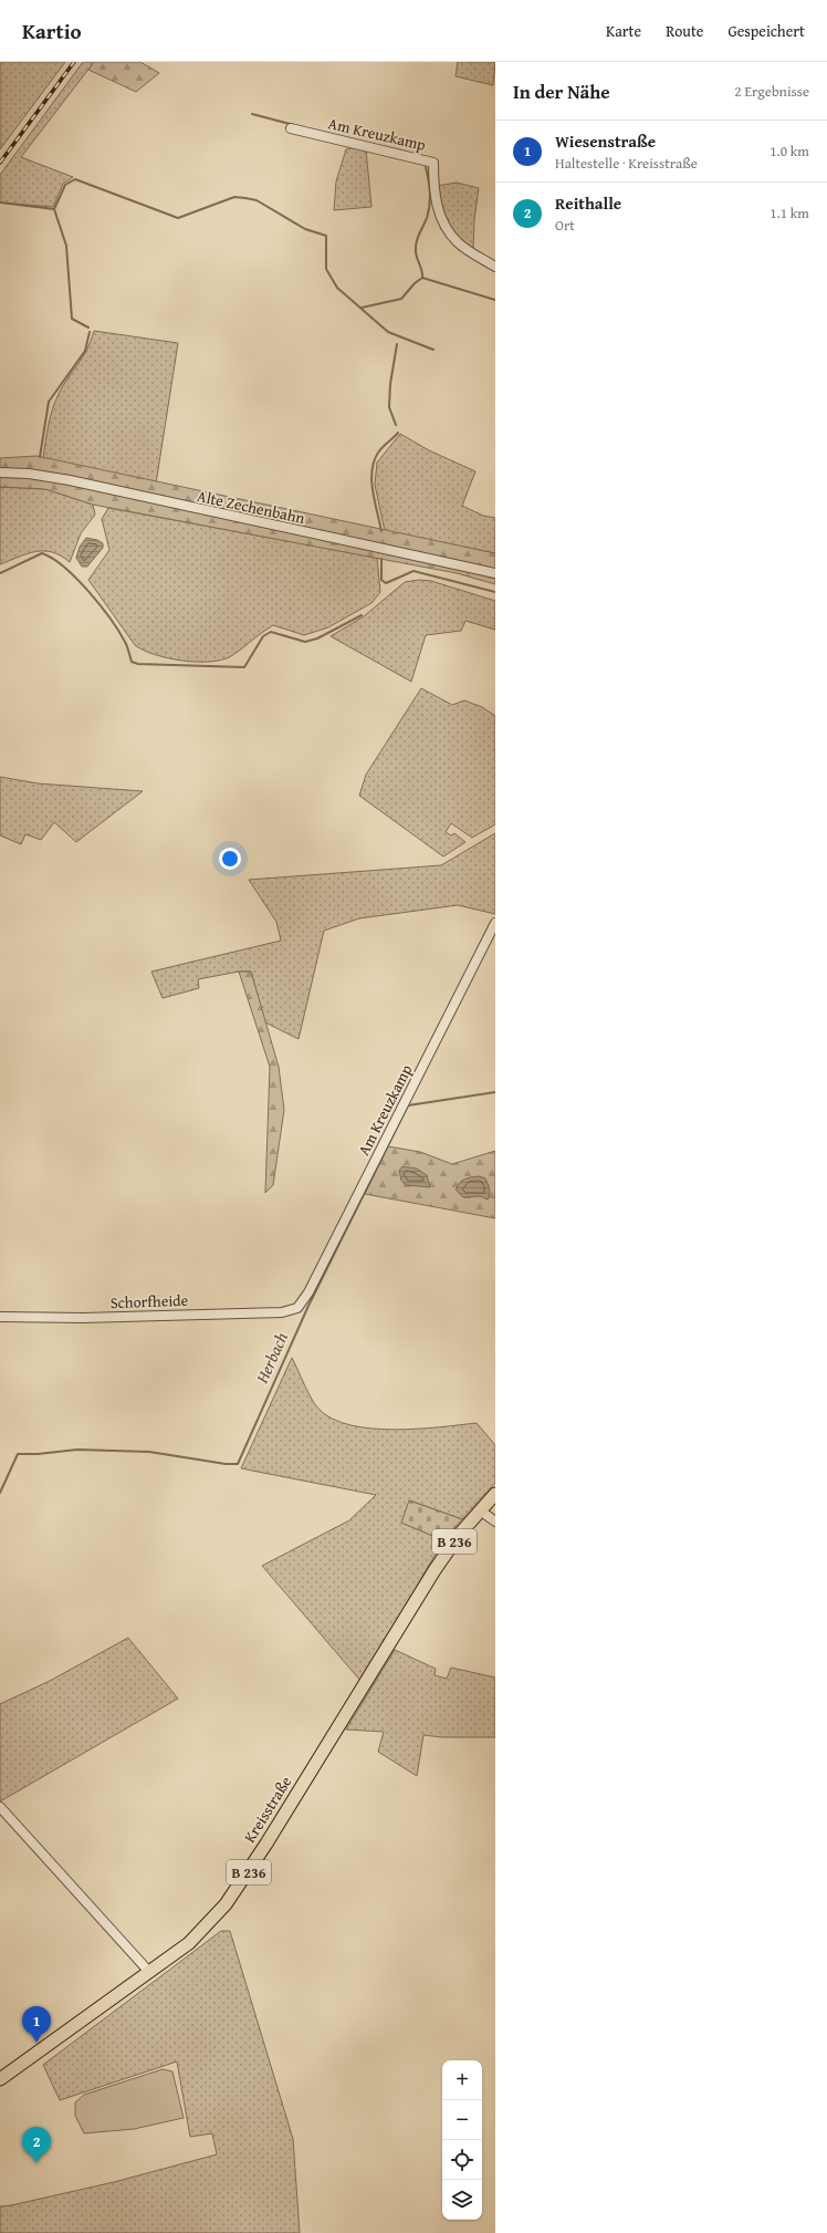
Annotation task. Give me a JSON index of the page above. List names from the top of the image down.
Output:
{
  "streets": {
    "main road": ["B 236", "Kreisstraße"],
    "street": ["Am Kreuzkamp", "Alte Zechenbahn", "Schorfheide"]
  },
  "crossings": [
    ["Am Kreuzkamp", "Schorfheide"]
  ],
  "water": ["Herbach"],
  "page": {
    "header": "Kartio",
    "nav": ["Karte", "Route", "Gespeichert"],
    "heading": ["In der Nähe", "2 Ergebnisse"],
    "list": [
      {
        "mark": "1",
        "name": "Wiesenstraße",
        "note": "Haltestelle · Kreisstraße",
        "value": "1.0 km"
      },
      {
        "mark": "2",
        "name": "Reithalle",
        "note": "Ort",
        "value": "1.1 km"
      }
    ],
    "pins": ["1", "2"],
    "map_buttons": ["+", "−"]
  }
}
